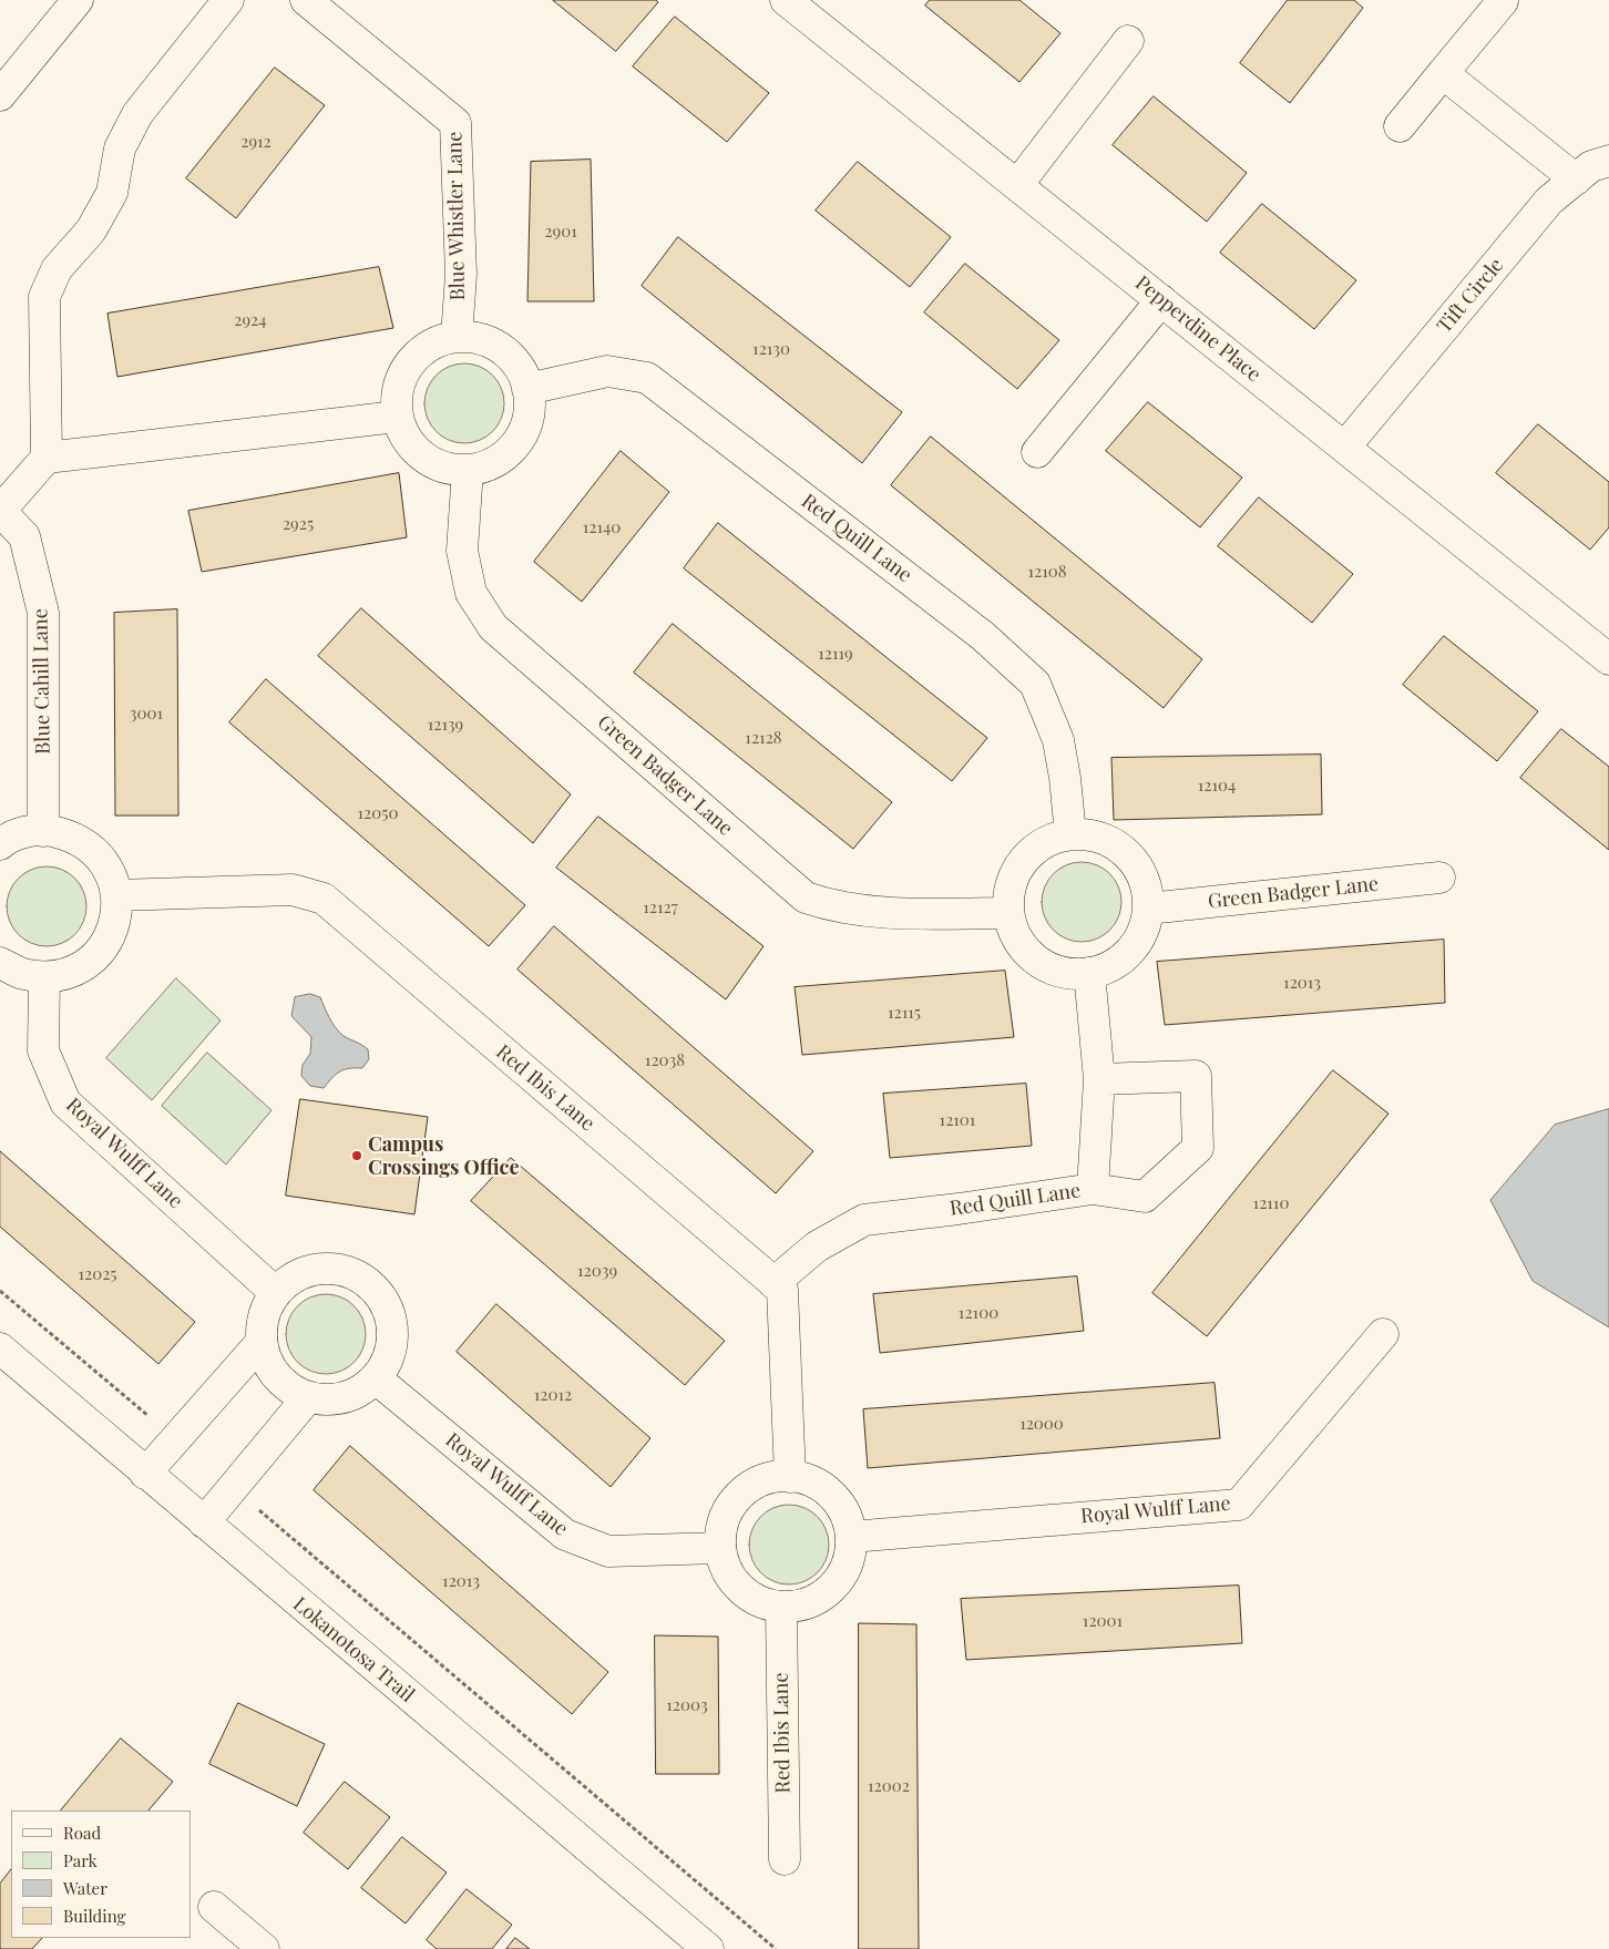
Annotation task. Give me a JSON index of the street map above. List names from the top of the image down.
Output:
{
  "streets": {
    "street": [
      "Blue Whistler Lane",
      "Tift Circle",
      "Pepperdine Place",
      "Red Quill Lane",
      "Blue Cahill Lane",
      "Green Badger Lane",
      "Red Ibis Lane",
      "Royal Wulff Lane",
      "Lokanotosa Trail"
    ]
  },
  "crossings": [
    ["Blue Whistler Lane", "Red Quill Lane"],
    ["Blue Whistler Lane", "Green Badger Lane"],
    ["Tift Circle", "Pepperdine Place"],
    ["Red Quill Lane", "Green Badger Lane"],
    ["Red Quill Lane", "Red Ibis Lane"],
    ["Red Ibis Lane", "Royal Wulff Lane"]
  ],
  "places": ["Campus Crossings Office"],
  "house_numbers": [
    "2912",
    "2901",
    "2924",
    "12130",
    "2925",
    "12140",
    "12108",
    "12119",
    "3001",
    "12139",
    "12128",
    "12104",
    "12050",
    "12127",
    "12013",
    "12115",
    "12038",
    "12101",
    "12110",
    "12039",
    "12025",
    "12100",
    "12012",
    "12000",
    "12013",
    "12001",
    "12003",
    "12002"
  ],
  "legend": [
    "Road",
    "Park",
    "Water",
    "Building"
  ]
}
